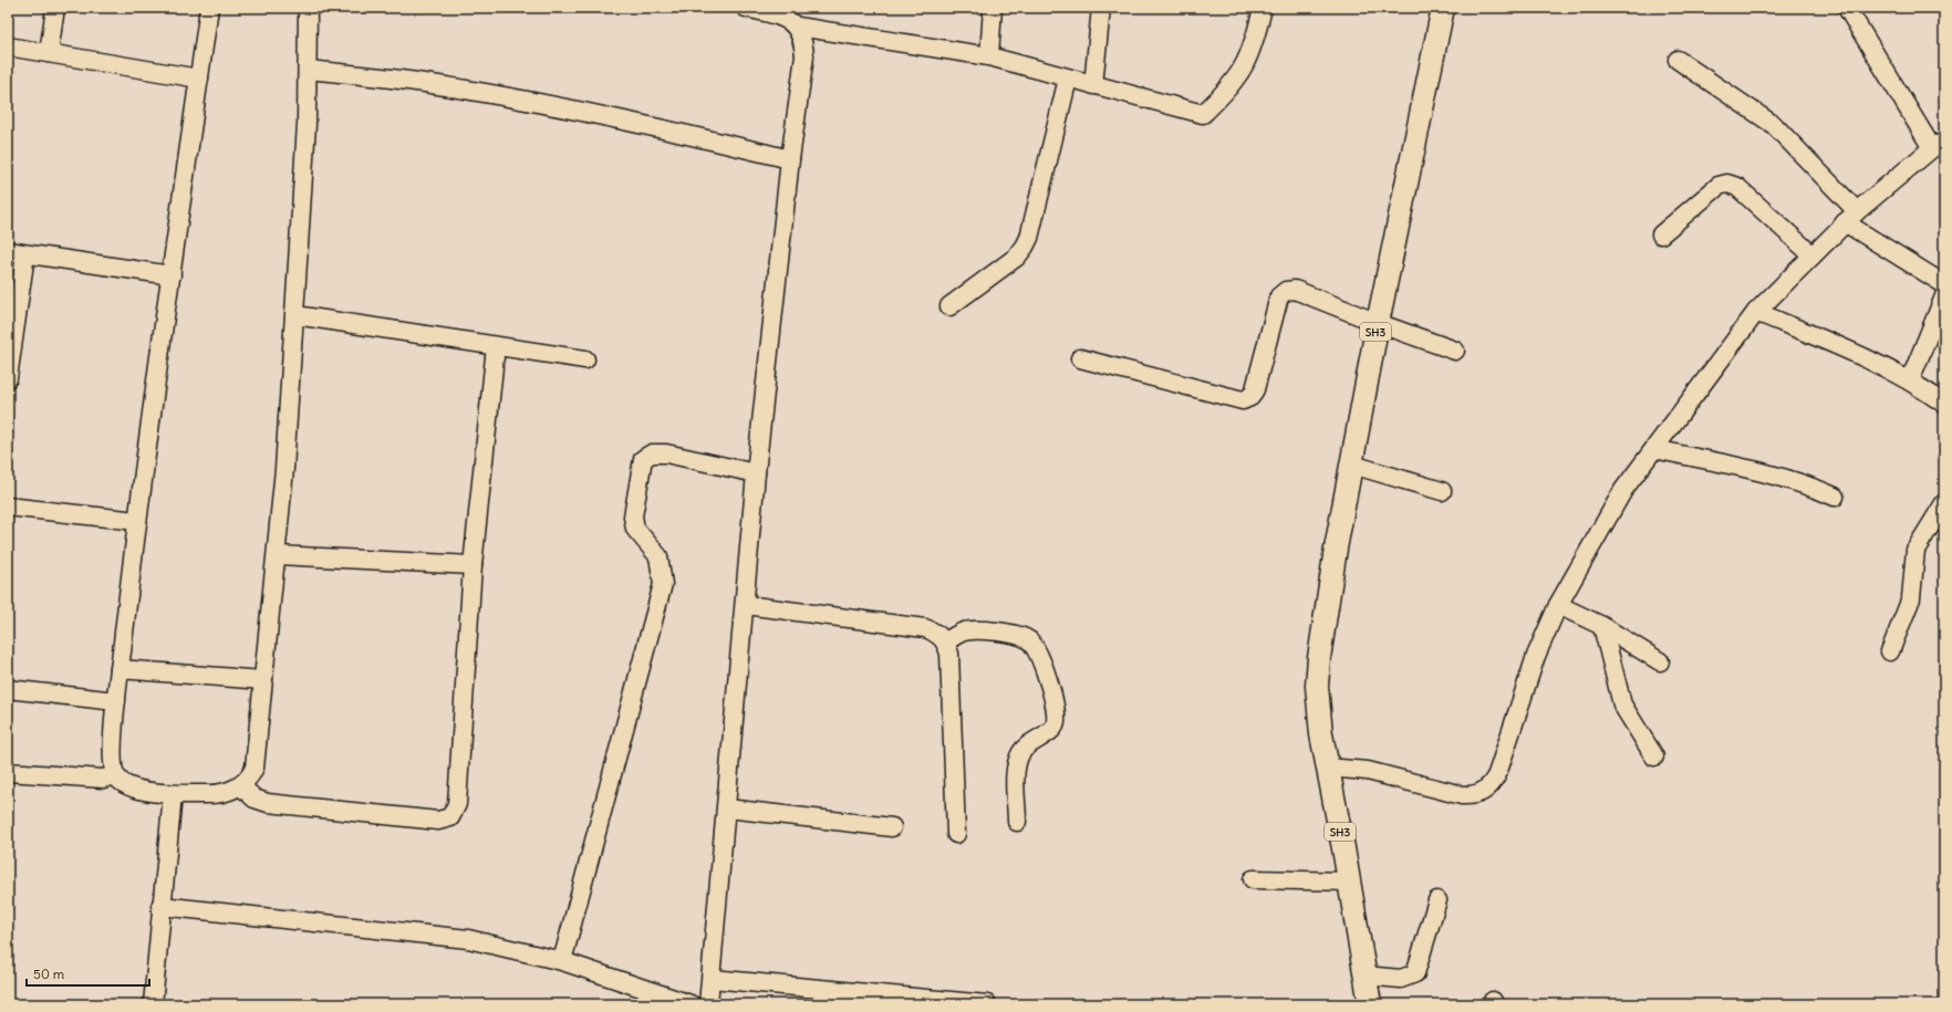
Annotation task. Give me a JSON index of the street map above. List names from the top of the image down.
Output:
{
  "streets": {
    "main road": ["SH3"]
  },
  "scale_bar": "50 m"
}
